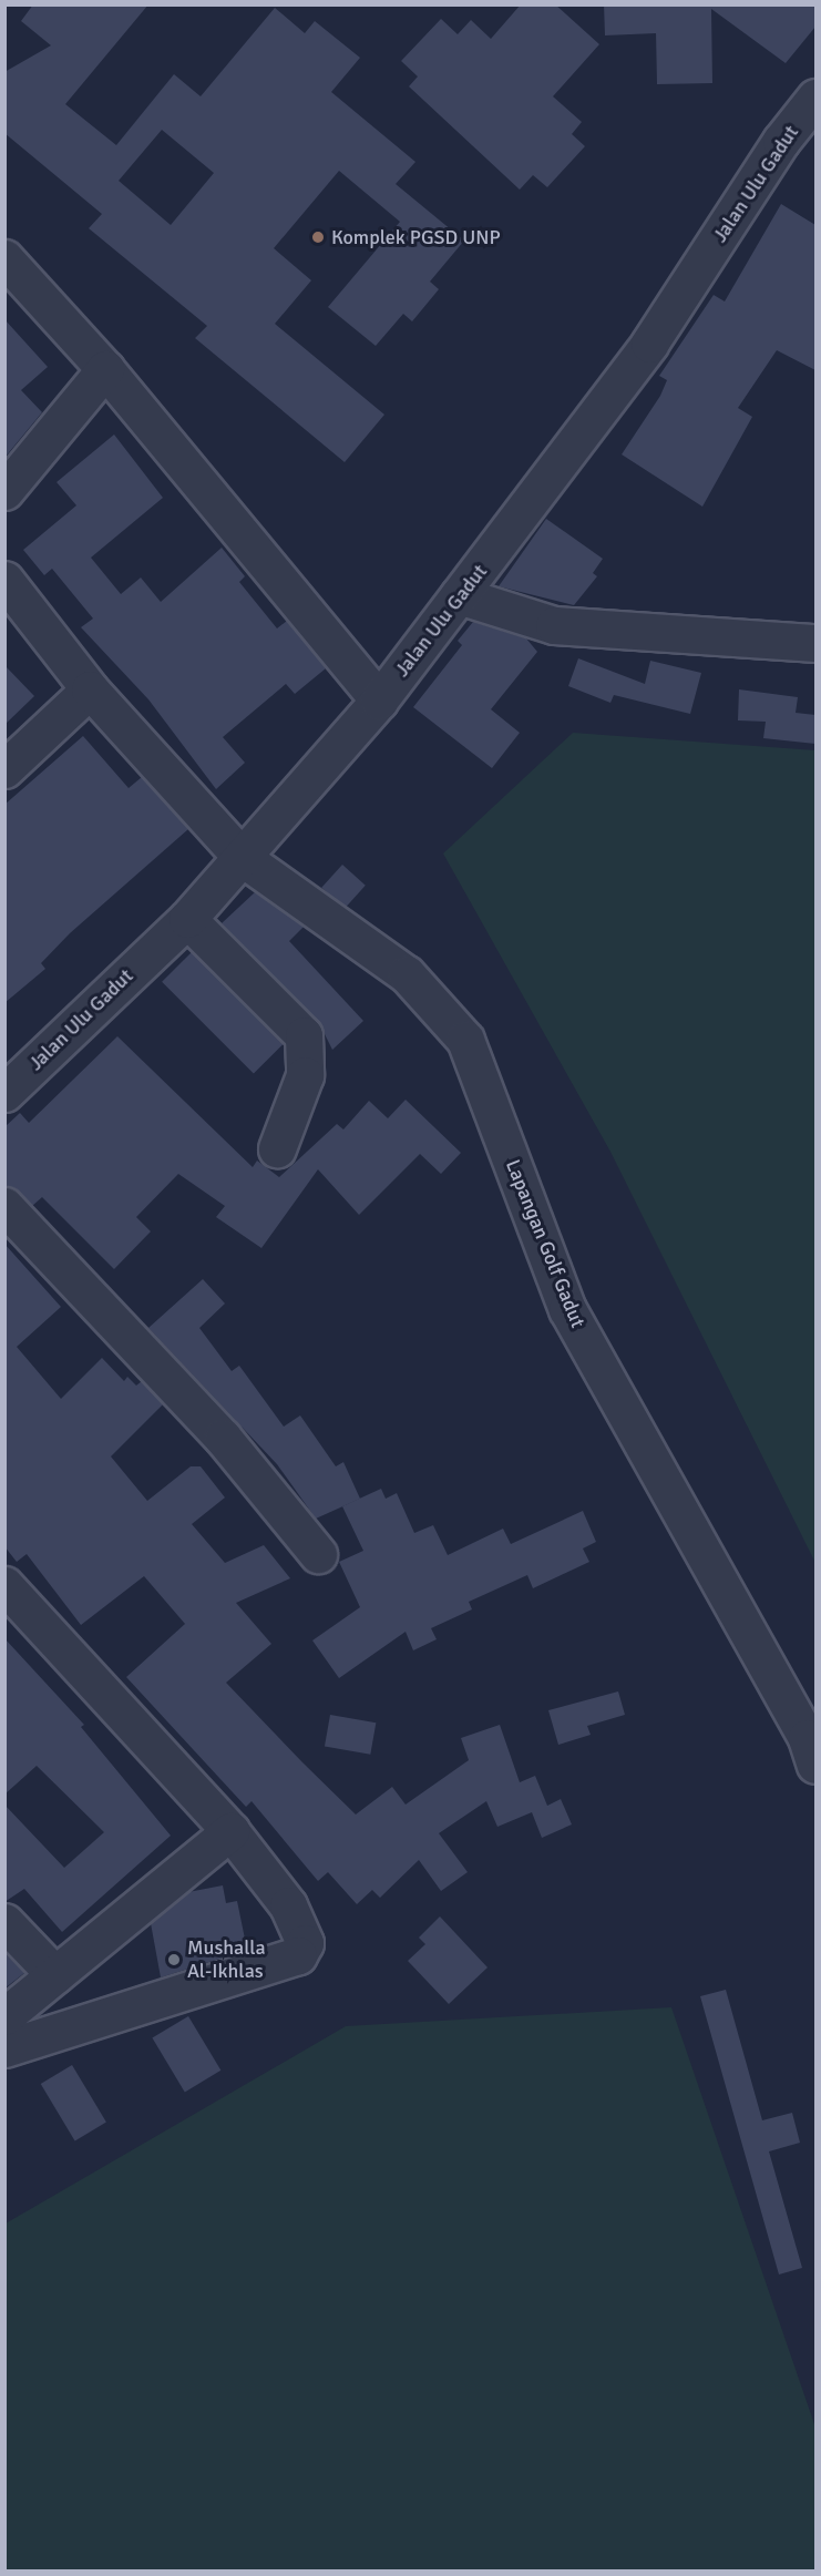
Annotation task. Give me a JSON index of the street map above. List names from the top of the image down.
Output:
{
  "streets": {
    "street": ["Jalan Ulu Gadut", "Lapangan Golf Gadut"]
  },
  "crossings": [
    ["Jalan Ulu Gadut", "Lapangan Golf Gadut"]
  ],
  "places": ["Komplek PGSD UNP", "Mushalla Al-Ikhlas"]
}
